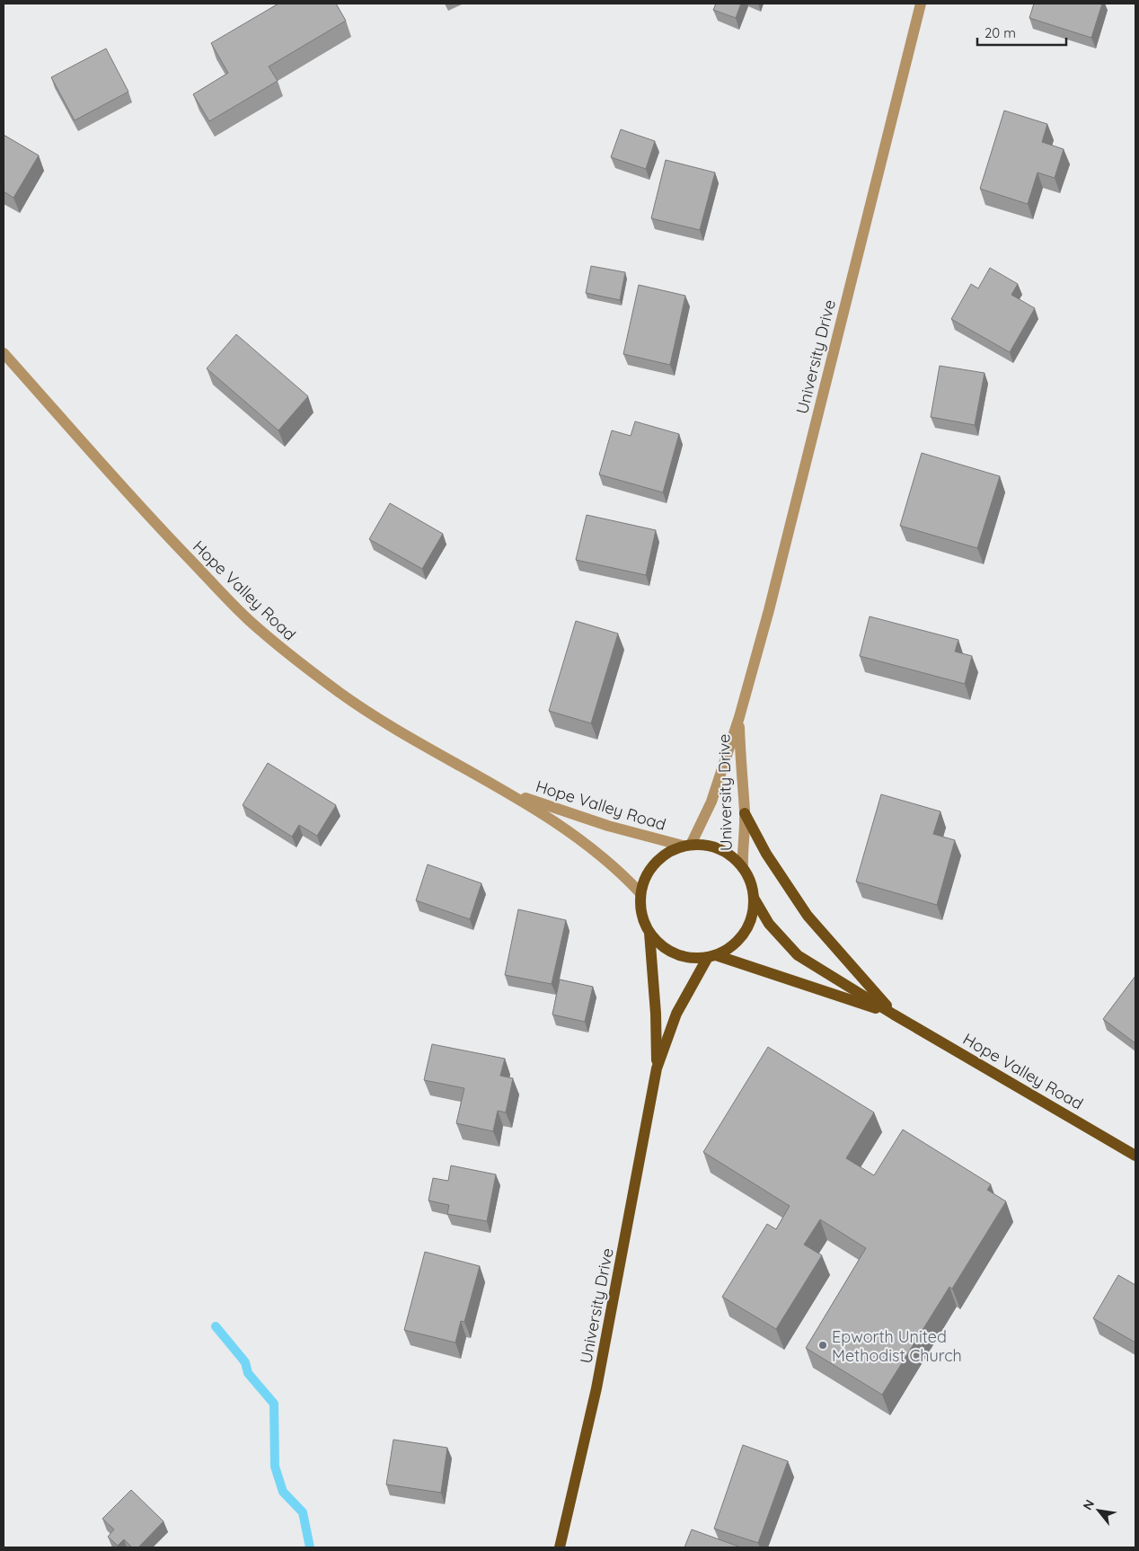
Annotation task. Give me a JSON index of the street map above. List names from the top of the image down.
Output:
{
  "streets": {
    "main road": ["University Drive", "Hope Valley Road"]
  },
  "crossings": [
    ["University Drive", "Hope Valley Road"]
  ],
  "places": ["Epworth United Methodist Church"],
  "scale_bar": "20 m",
  "north": "top left"
}
